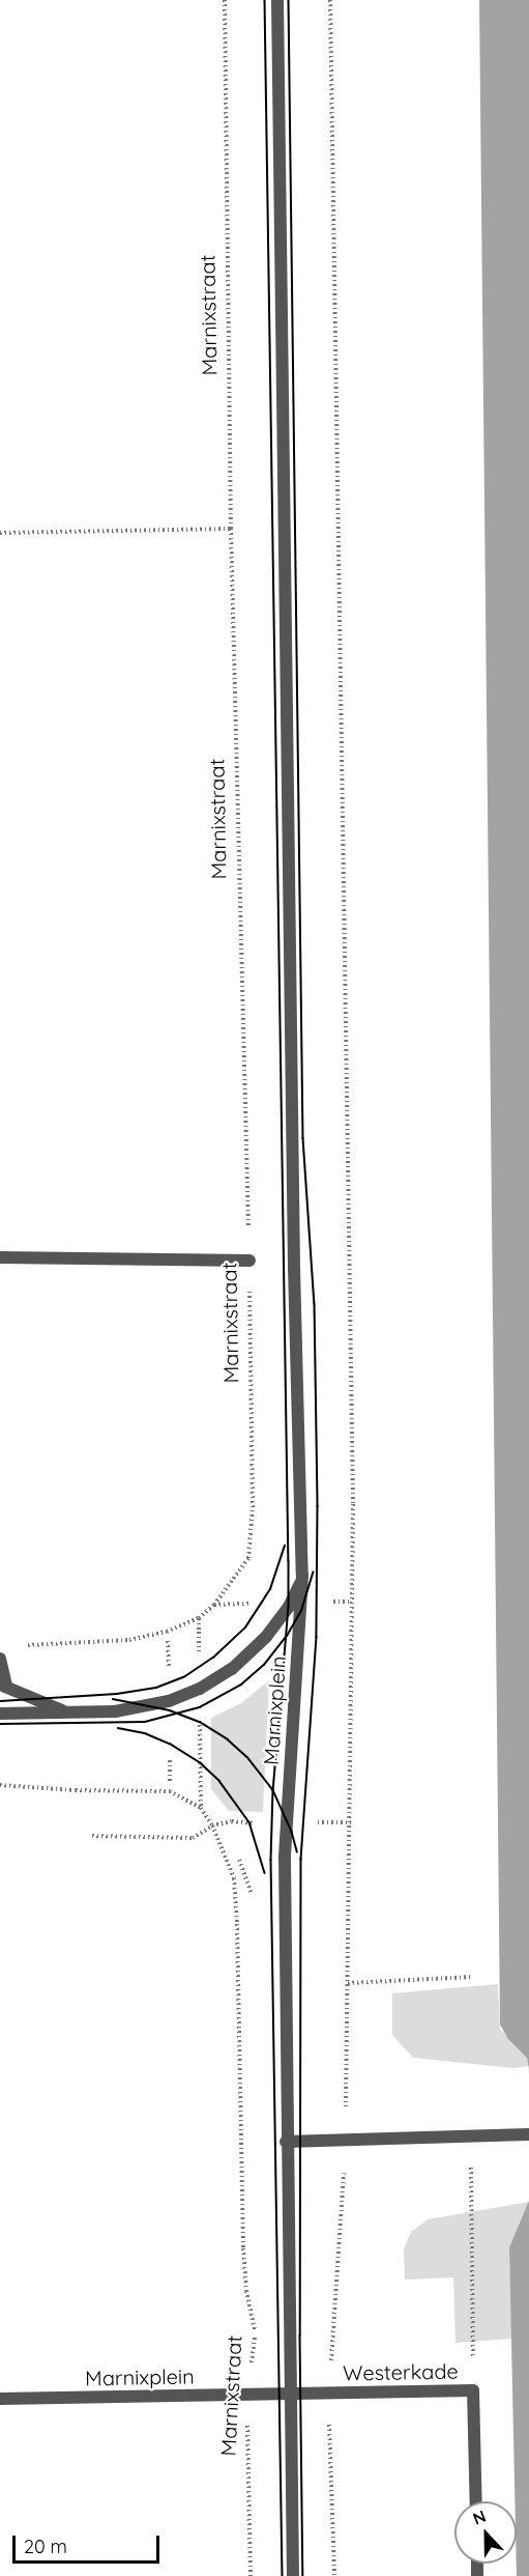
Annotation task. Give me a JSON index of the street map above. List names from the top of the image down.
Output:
{
  "streets": {
    "street": ["Marnixplein", "Westerkade"],
    "path": ["Marnixstraat"]
  },
  "crossings": [
    ["Marnixstraat", "Marnixplein"],
    ["Marnixplein", "Westerkade"]
  ],
  "scale_bar": "20 m",
  "north": "top"
}
